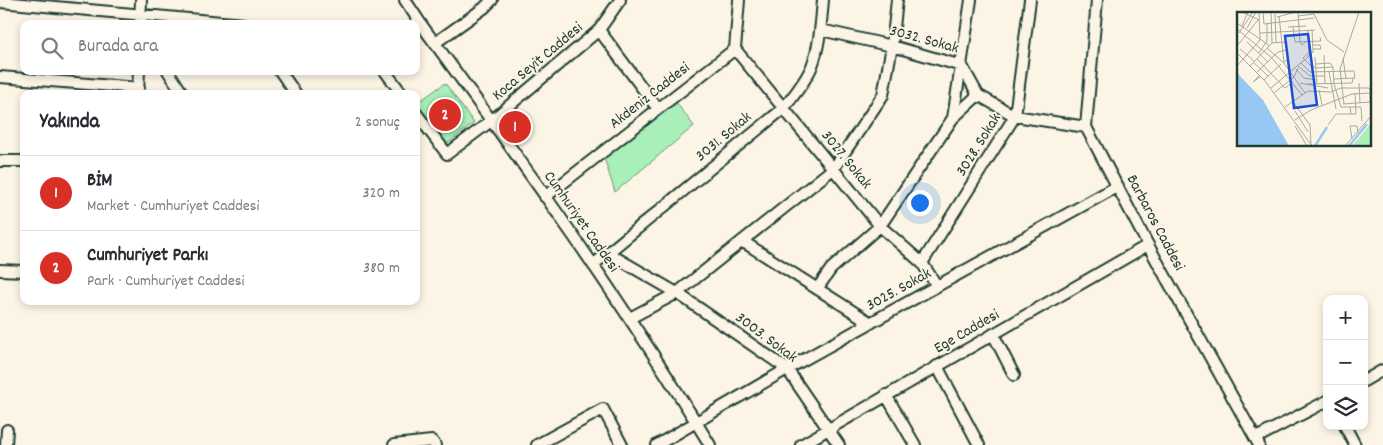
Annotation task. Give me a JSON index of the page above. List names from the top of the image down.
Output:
{
  "streets": {
    "street": [
      "3032. Sokak",
      "Koca Seyit Caddesi",
      "Akdeniz Caddesi",
      "3031. Sokak",
      "3028. Sokak",
      "3027. Sokak",
      "Cumhuriyet Caddesi",
      "Barbaros Caddesi",
      "3025. Sokak",
      "Ege Caddesi",
      "3003. Sokak"
    ]
  },
  "crossings": [
    ["3032. Sokak", "3031. Sokak"],
    ["Koca Seyit Caddesi", "Cumhuriyet Caddesi"],
    ["Akdeniz Caddesi", "3027. Sokak"],
    ["Akdeniz Caddesi", "Cumhuriyet Caddesi"],
    ["3031. Sokak", "3027. Sokak"],
    ["3031. Sokak", "Cumhuriyet Caddesi"],
    ["3031. Sokak", "3003. Sokak"],
    ["3028. Sokak", "3027. Sokak"],
    ["3027. Sokak", "3025. Sokak"],
    ["Cumhuriyet Caddesi", "3025. Sokak"],
    ["Barbaros Caddesi", "3025. Sokak"],
    ["Barbaros Caddesi", "Ege Caddesi"],
    ["3025. Sokak", "3003. Sokak"],
    ["Ege Caddesi", "3003. Sokak"]
  ],
  "page": {
    "search": "Burada ara",
    "heading": ["Yakında", "2 sonuç"],
    "pins": ["2", "1"],
    "list": [
      {
        "mark": "1",
        "name": "BİM",
        "note": "Market · Cumhuriyet Caddesi",
        "value": "320 m"
      },
      {
        "mark": "2",
        "name": "Cumhuriyet Parkı",
        "note": "Park · Cumhuriyet Caddesi",
        "value": "380 m"
      }
    ],
    "map_buttons": ["+", "−"]
  }
}
